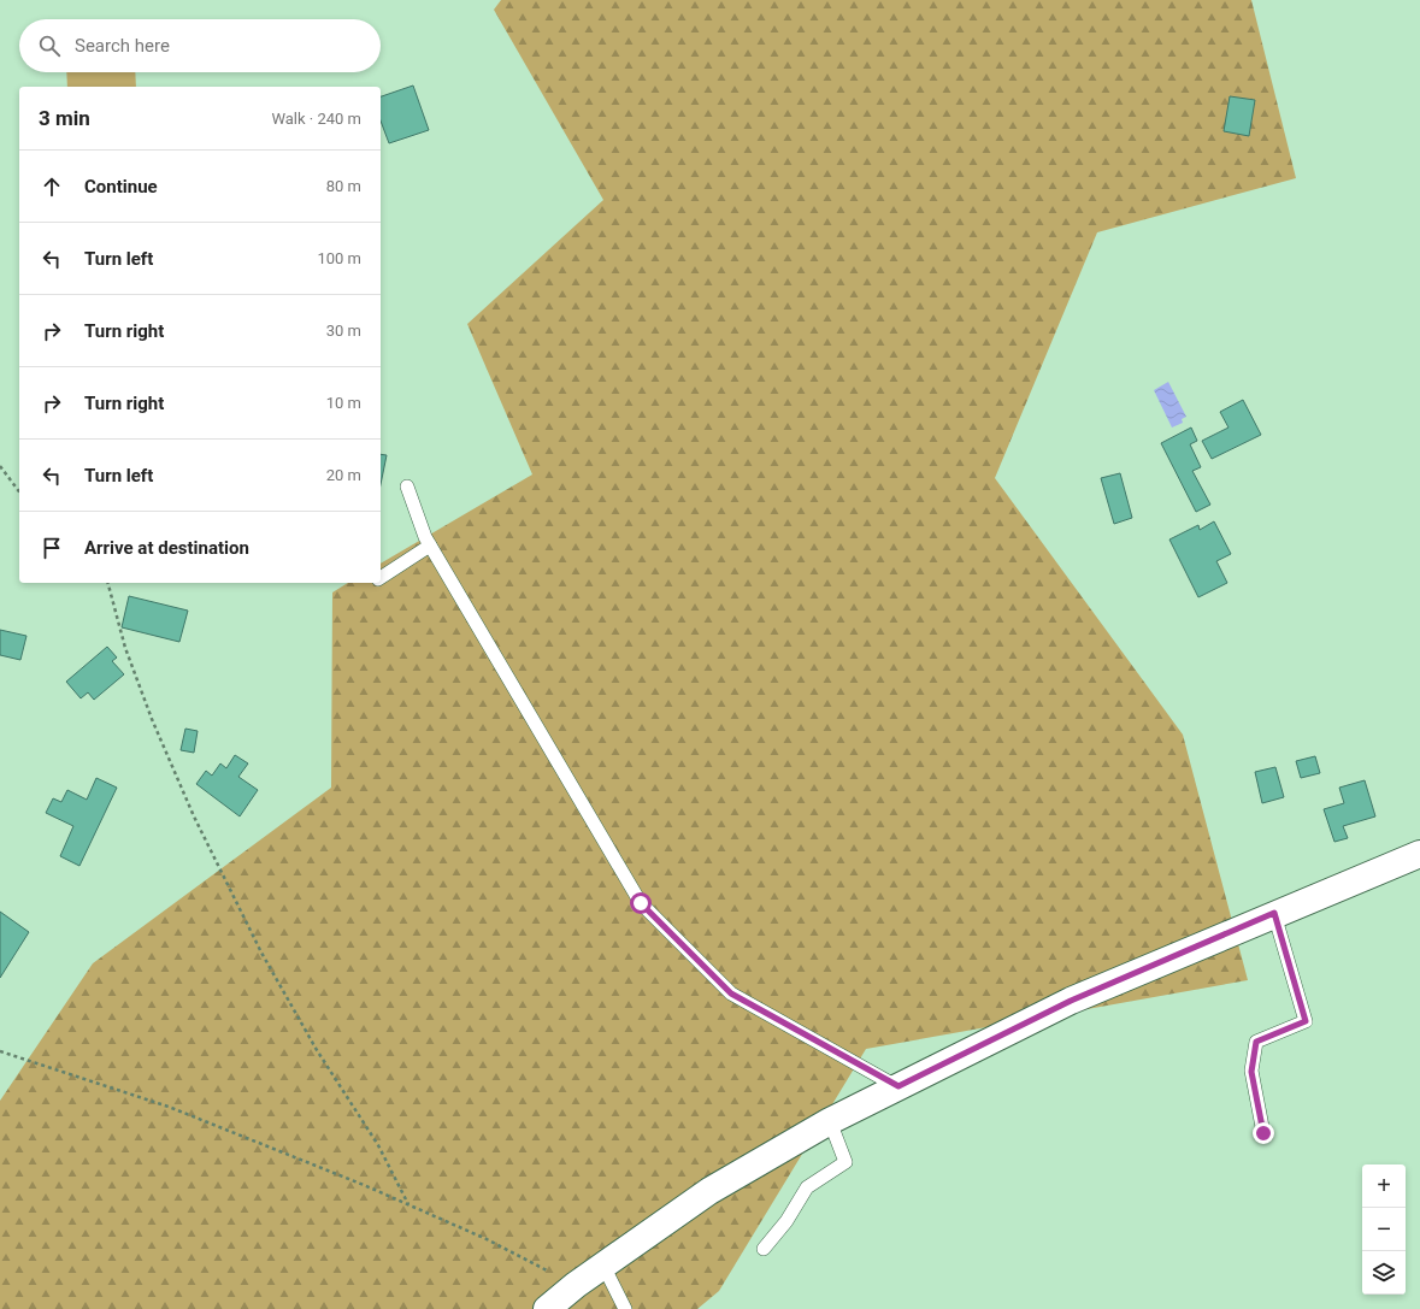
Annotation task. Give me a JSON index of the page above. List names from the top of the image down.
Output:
{
  "page": {
    "search": "Search here",
    "heading": ["3 min", "Walk · 240 m"],
    "list": [
      ["Continue", "80 m"],
      ["Turn left", "100 m"],
      ["Turn right", "30 m"],
      ["Turn right", "10 m"],
      ["Turn left", "20 m"],
      "Arrive at destination"
    ],
    "map_buttons": ["+", "−"]
  }
}
